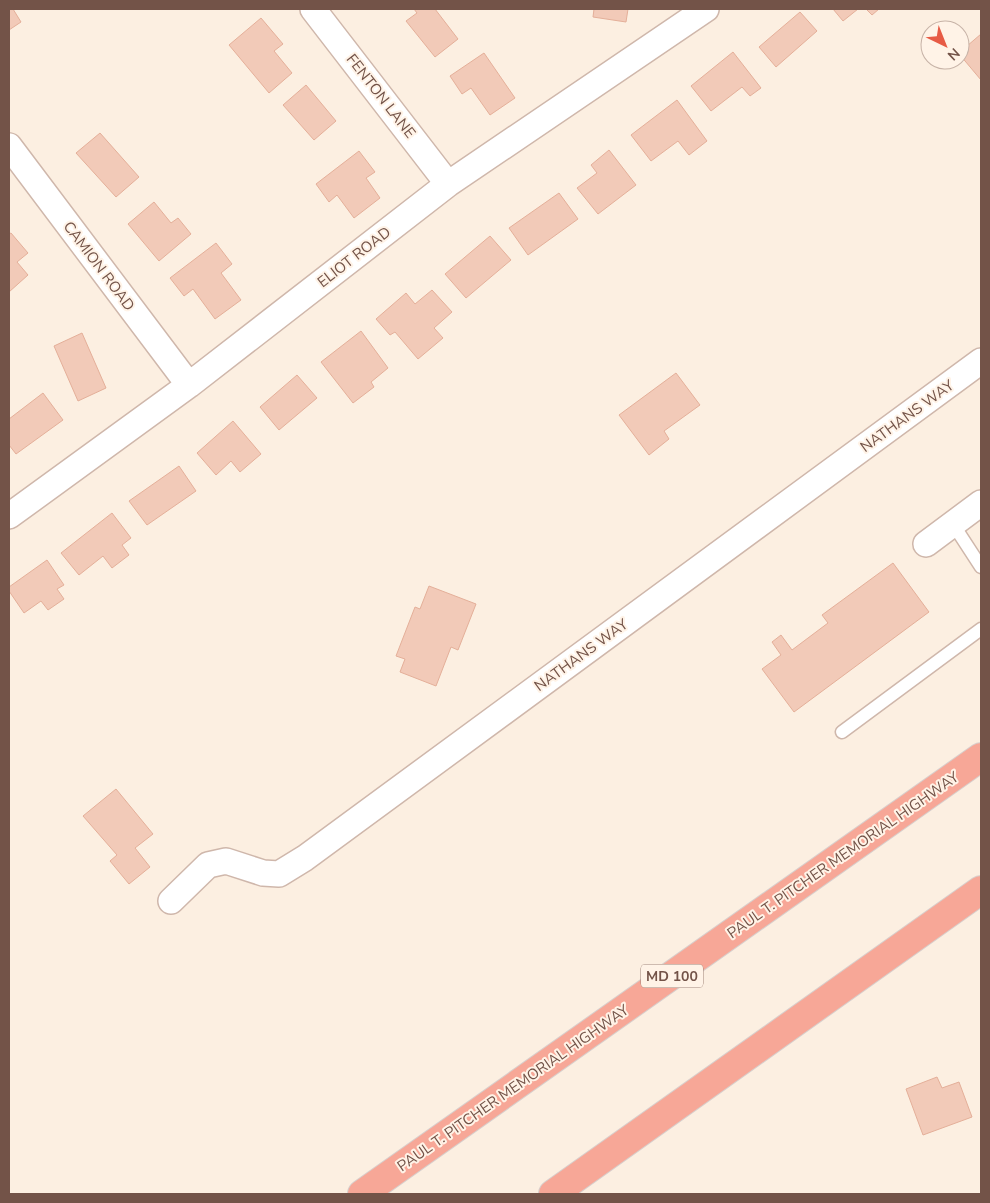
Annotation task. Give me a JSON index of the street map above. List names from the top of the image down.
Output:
{
  "streets": {
    "highway": ["PAUL T. PITCHER MEMORIAL HIGHWAY", "MD 100"],
    "street": [
      "FENTON LANE",
      "ELIOT ROAD",
      "CAMION ROAD",
      "NATHANS WAY"
    ]
  },
  "crossings": [
    ["FENTON LANE", "ELIOT ROAD"],
    ["ELIOT ROAD", "CAMION ROAD"]
  ],
  "north": "bottom right"
}
